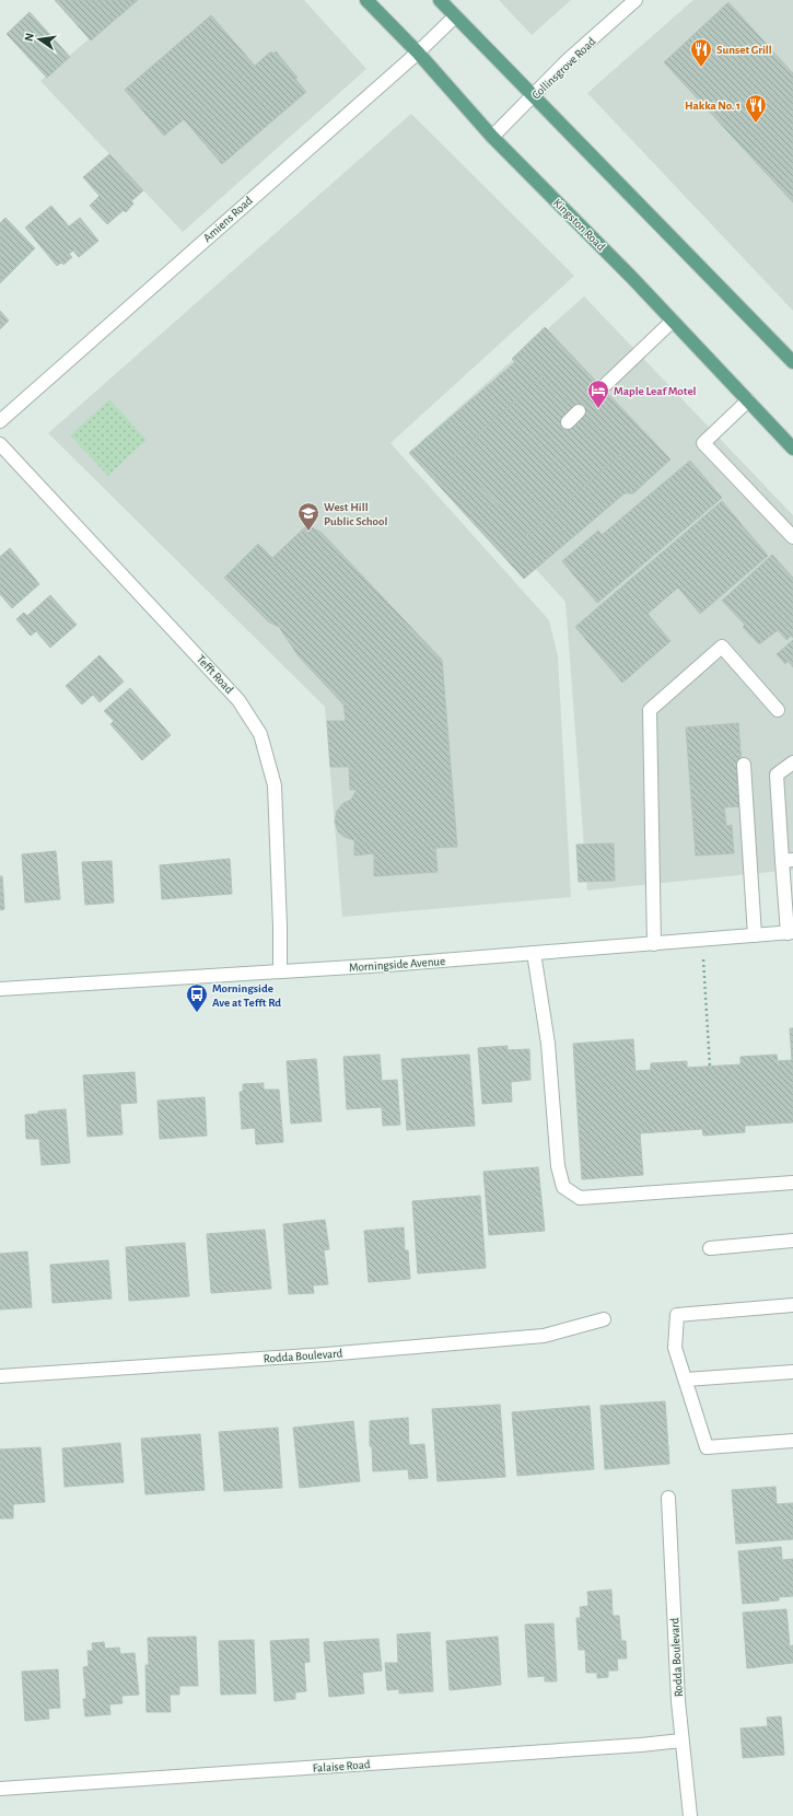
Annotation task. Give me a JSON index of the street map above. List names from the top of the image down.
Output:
{
  "streets": {
    "main road": ["Kingston Road"],
    "street": [
      "Collinsgrove Road",
      "Amiens Road",
      "Tefft Road",
      "Morningside Avenue",
      "Rodda Boulevard",
      "Falaise Road"
    ]
  },
  "crossings": [
    ["Collinsgrove Road", "Kingston Road"],
    ["Amiens Road", "Kingston Road"],
    ["Tefft Road", "Morningside Avenue"],
    ["Rodda Boulevard", "Falaise Road"]
  ],
  "places": {
    "restaurant": ["Sunset Grill", "Hakka No. 1"],
    "hotel": ["Maple Leaf Motel"],
    "school or university": ["West Hill Public School"],
    "bus stop": ["Morningside Ave at Tefft Rd"]
  },
  "north": "left"
}
